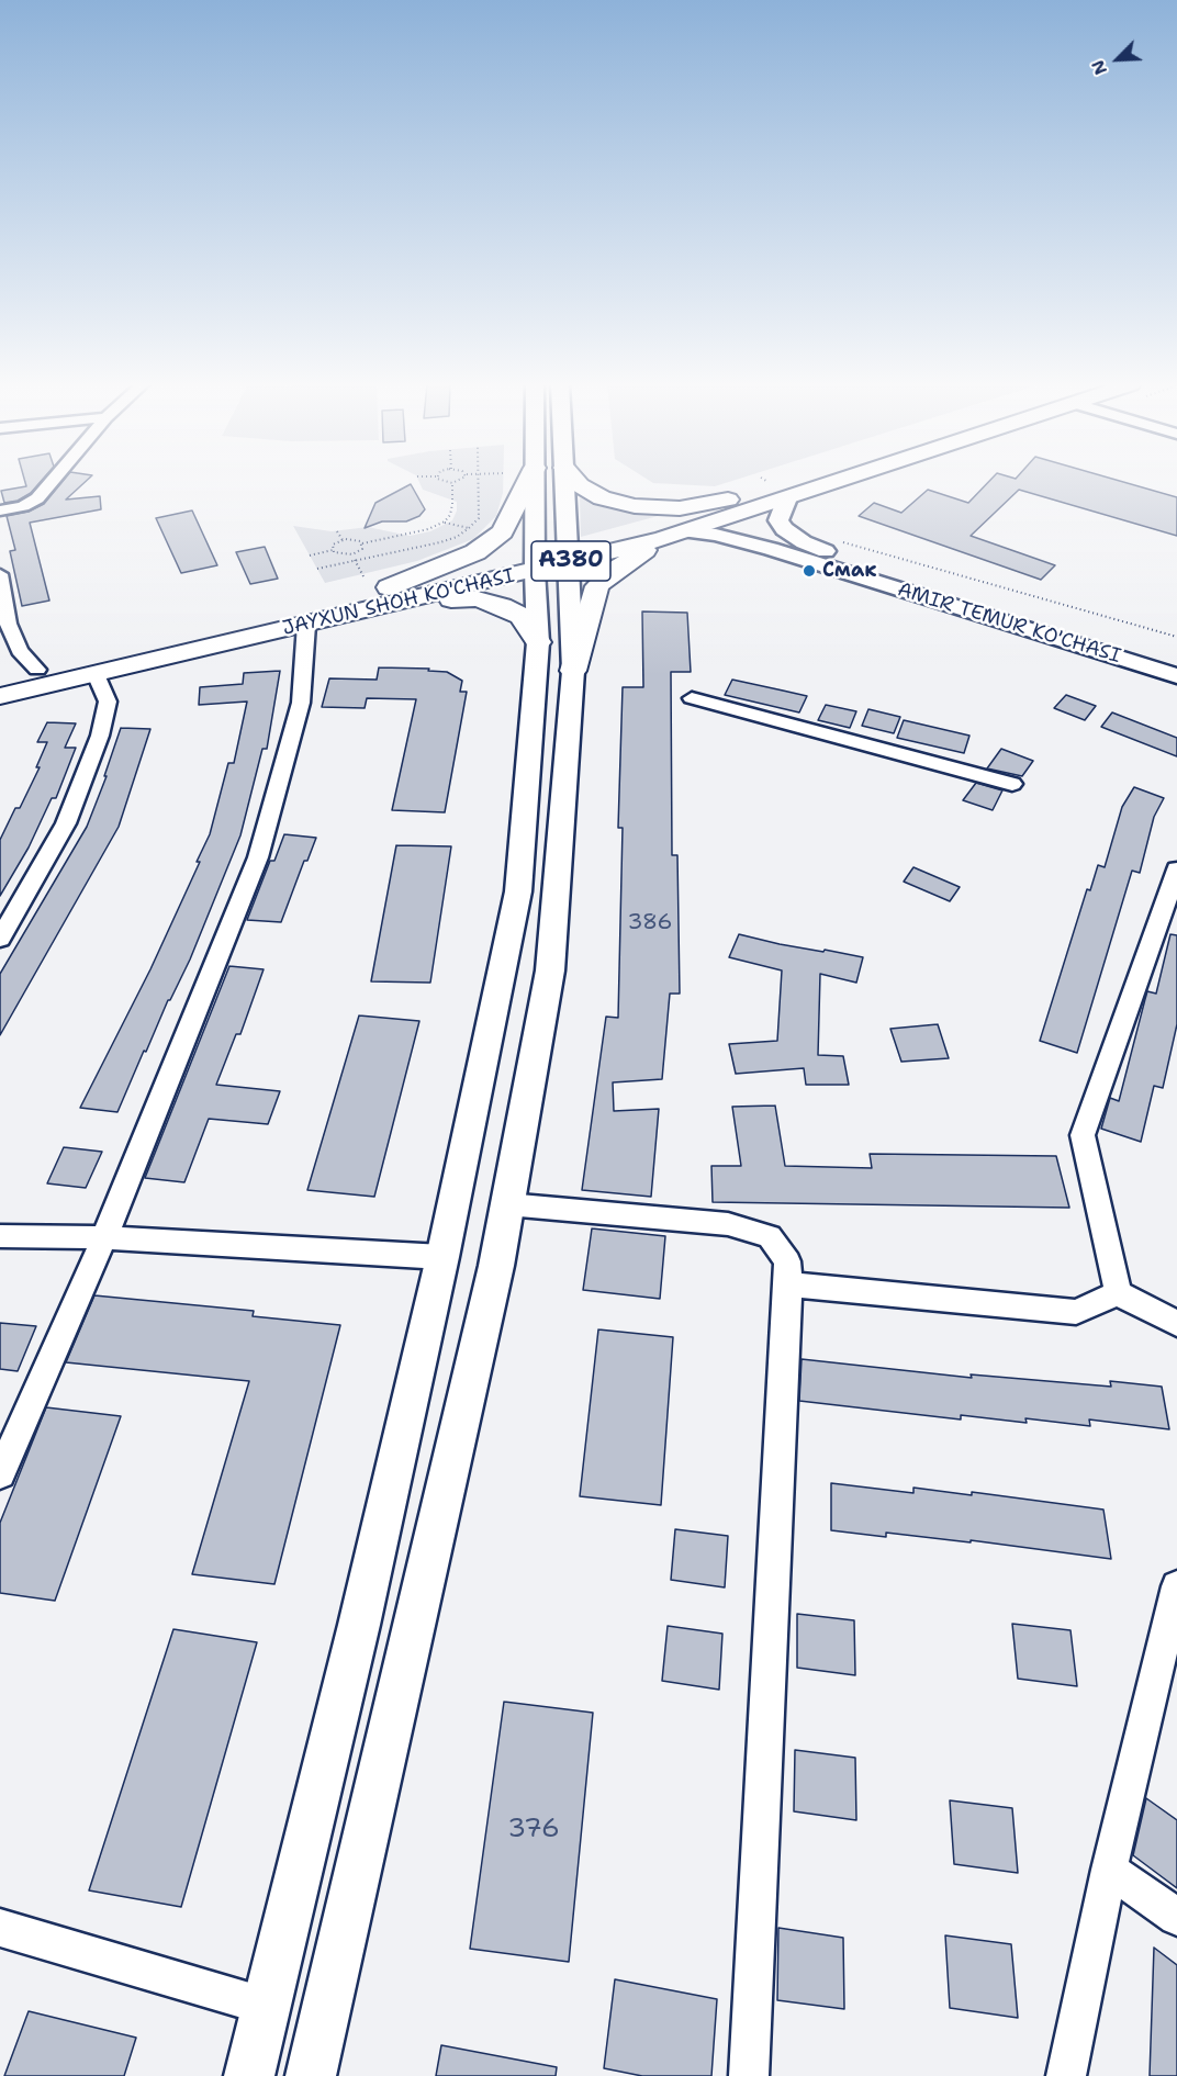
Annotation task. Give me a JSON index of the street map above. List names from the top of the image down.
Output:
{
  "streets": {
    "highway": ["A380", "JAYXUN SHOH KO'CHASI"],
    "main road": ["AMIR TEMUR KO'CHASI"]
  },
  "crossings": [
    ["JAYXUN SHOH KO'CHASI", "AMIR TEMUR KO'CHASI"]
  ],
  "places": ["Смак"],
  "house_numbers": ["386", "376"],
  "north": "bottom left"
}
